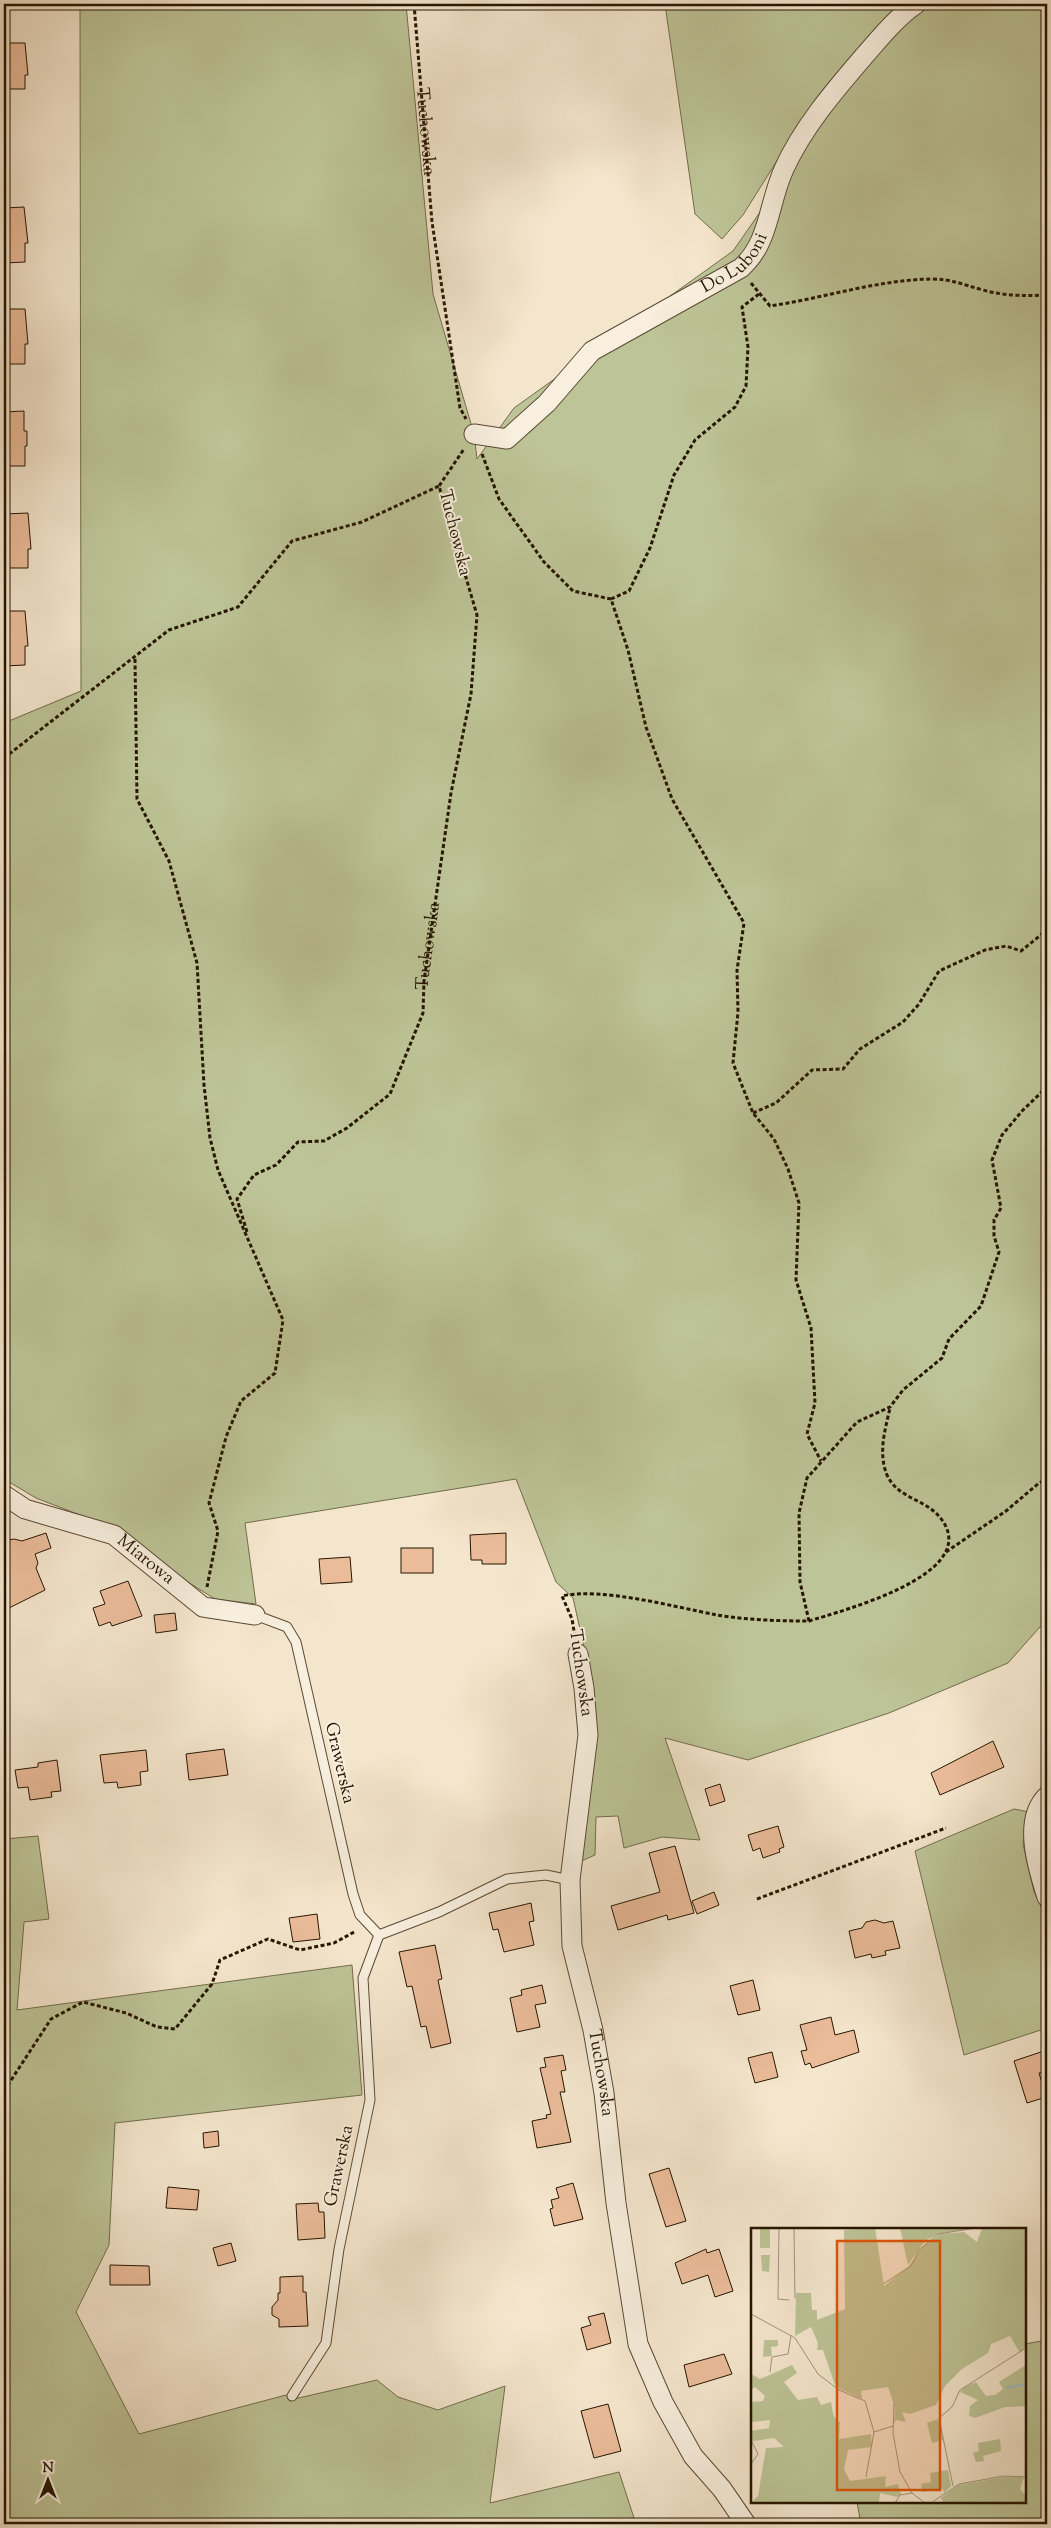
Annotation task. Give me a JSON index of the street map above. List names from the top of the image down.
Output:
{
  "streets": {
    "street": ["Tuchowska", "Do Luboni", "Miarowa"],
    "lane": ["Grawerska"]
  },
  "crossings": [
    ["Tuchowska", "Do Luboni"]
  ],
  "north": "top"
}
